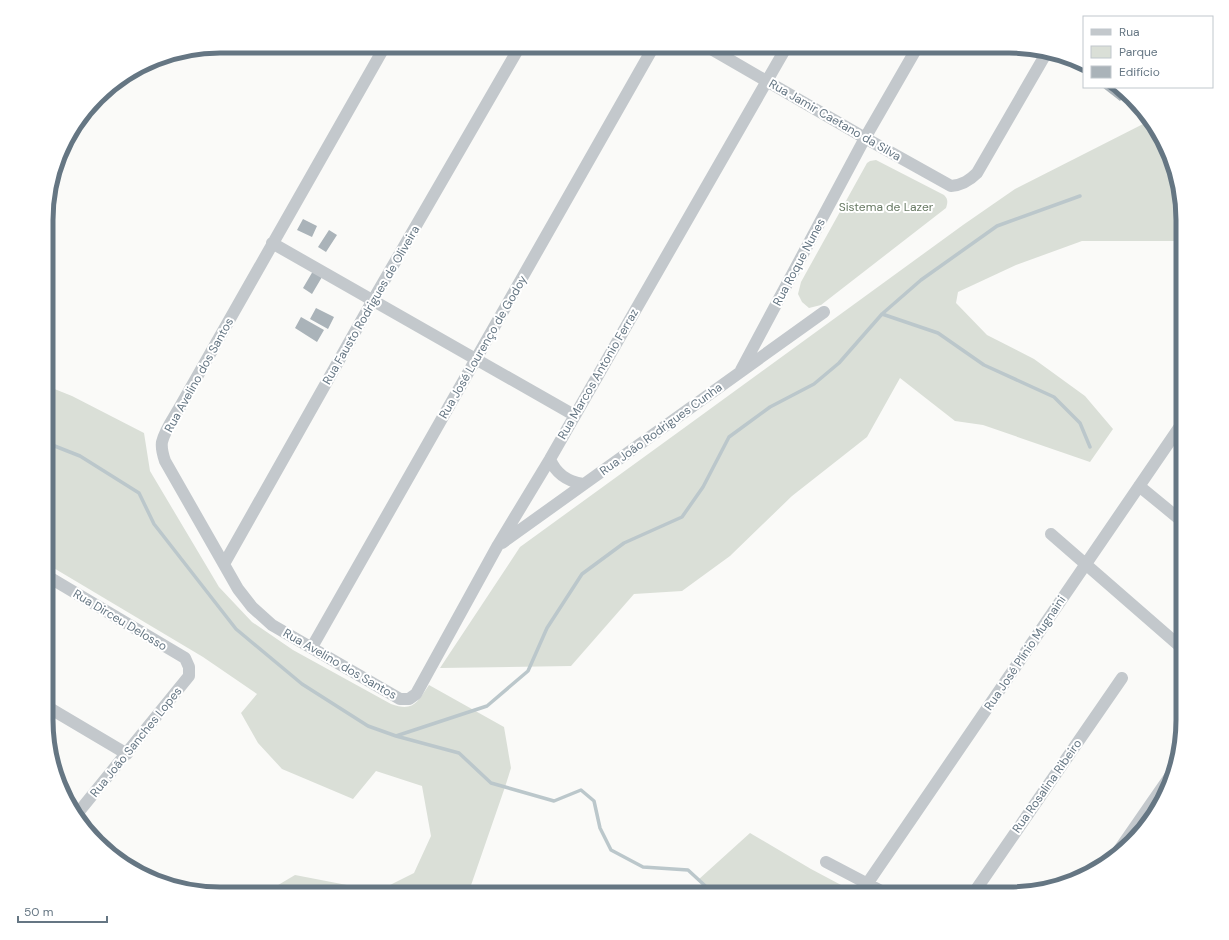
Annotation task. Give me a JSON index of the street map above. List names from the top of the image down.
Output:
{
  "streets": {
    "street": [
      "Rua Jamir Caetano da Silva",
      "Rua Roque Nunes",
      "Rua Fausto Rodrigues de Oliveira",
      "Rua José Lourenço de Godoy",
      "Rua Marcos Antonio Ferraz",
      "Rua Avelino dos Santos",
      "Rua João Rodrigues Cunha",
      "Rua Dirceu Delosso",
      "Rua José Plínio Mugnaini",
      "Rua João Sanches Lopes",
      "Rua Rosalina Ribeiro"
    ]
  },
  "crossings": [
    ["Rua Jamir Caetano da Silva", "Rua Roque Nunes"],
    ["Rua Jamir Caetano da Silva", "Rua Marcos Antonio Ferraz"],
    ["Rua Roque Nunes", "Rua João Rodrigues Cunha"],
    ["Rua Fausto Rodrigues de Oliveira", "Rua Avelino dos Santos"],
    ["Rua José Lourenço de Godoy", "Rua Avelino dos Santos"],
    ["Rua Marcos Antonio Ferraz", "Rua Avelino dos Santos"],
    ["Rua Marcos Antonio Ferraz", "Rua João Rodrigues Cunha"],
    ["Rua Dirceu Delosso", "Rua João Sanches Lopes"]
  ],
  "parks": ["Sistema de Lazer"],
  "legend": ["Rua", "Parque", "Edifício"],
  "scale_bar": "50 m"
}
